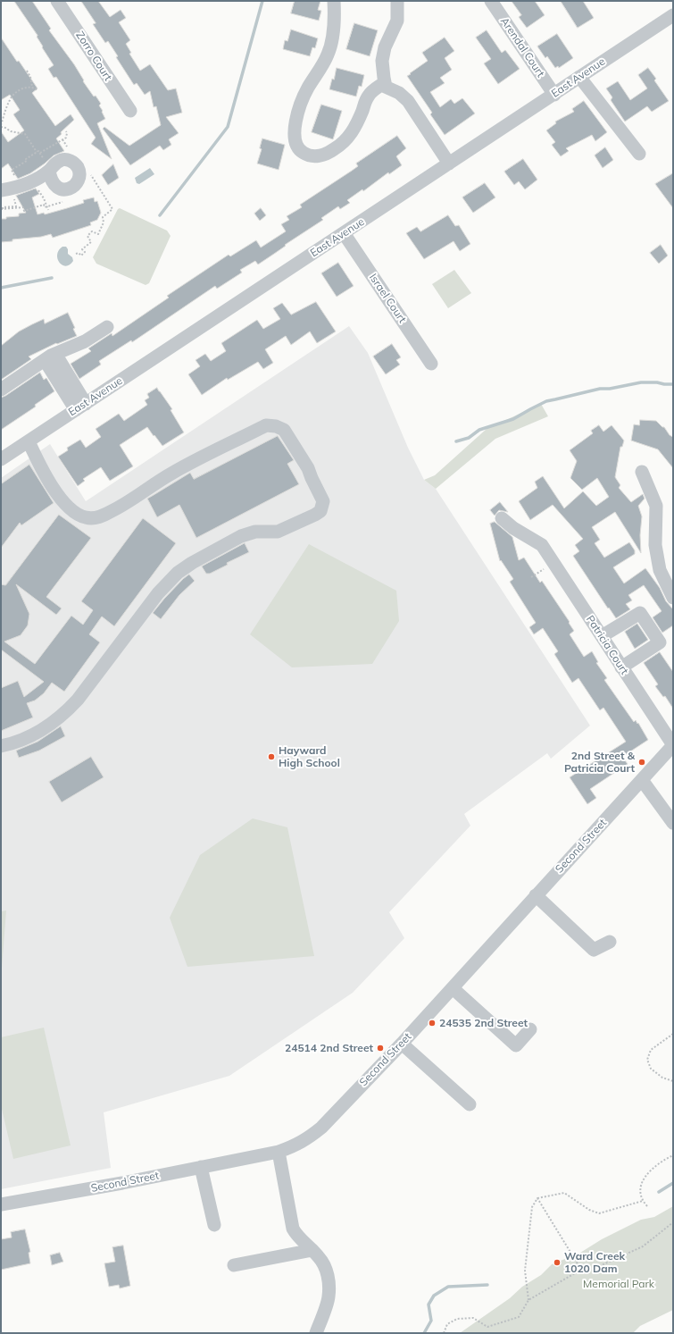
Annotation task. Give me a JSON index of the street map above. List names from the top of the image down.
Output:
{
  "streets": {
    "street": [
      "Arendal Court",
      "Zorro Court",
      "East Avenue",
      "Israel Court",
      "Patricia Court",
      "Second Street"
    ]
  },
  "crossings": [
    ["Arendal Court", "East Avenue"],
    ["East Avenue", "Israel Court"],
    ["Patricia Court", "Second Street"]
  ],
  "parks": ["Memorial Park"],
  "places": [
    "Hayward High School",
    "2nd Street & Patricia Court",
    "24535 2nd Street",
    "24514 2nd Street",
    "Ward Creek 1020 Dam"
  ]
}
